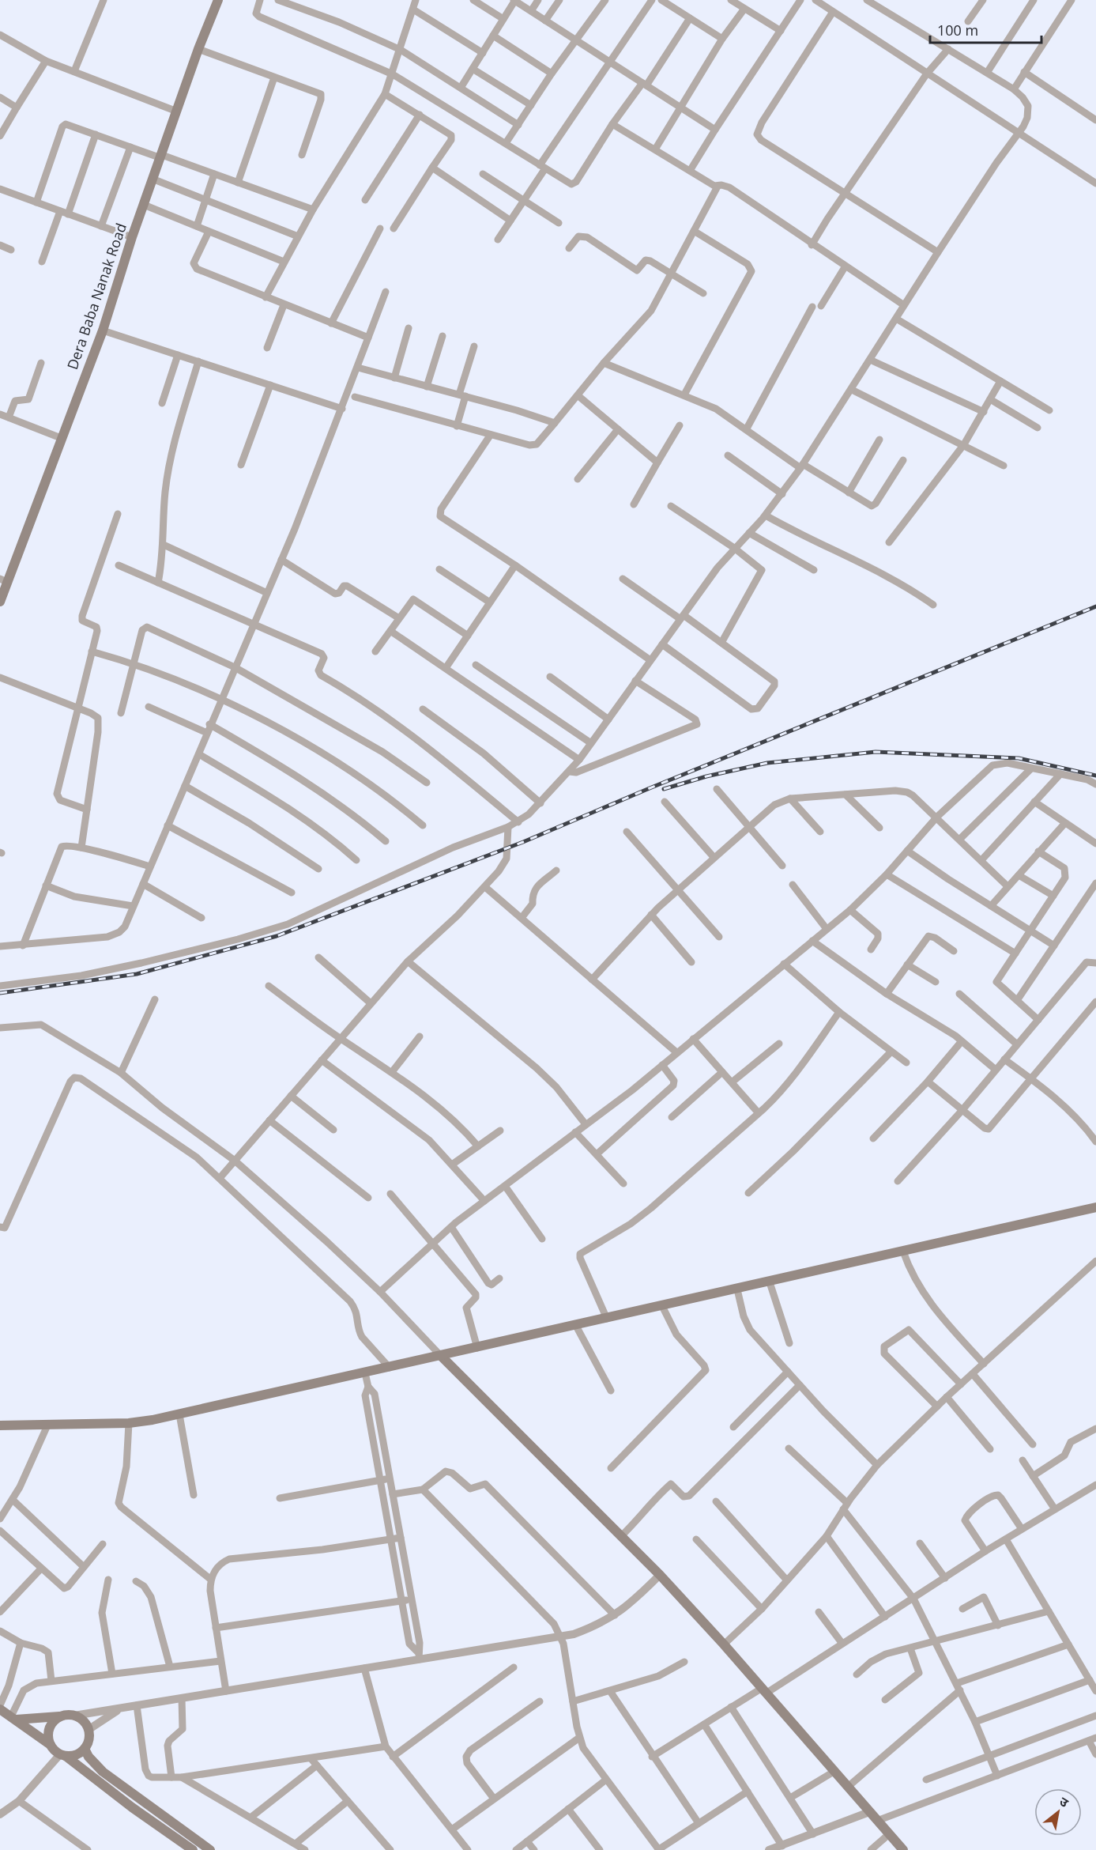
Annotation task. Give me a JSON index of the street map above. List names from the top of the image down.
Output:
{
  "streets": {
    "main road": ["Dera Baba Nanak Road"]
  },
  "scale_bar": "100 m",
  "north": "top right"
}
